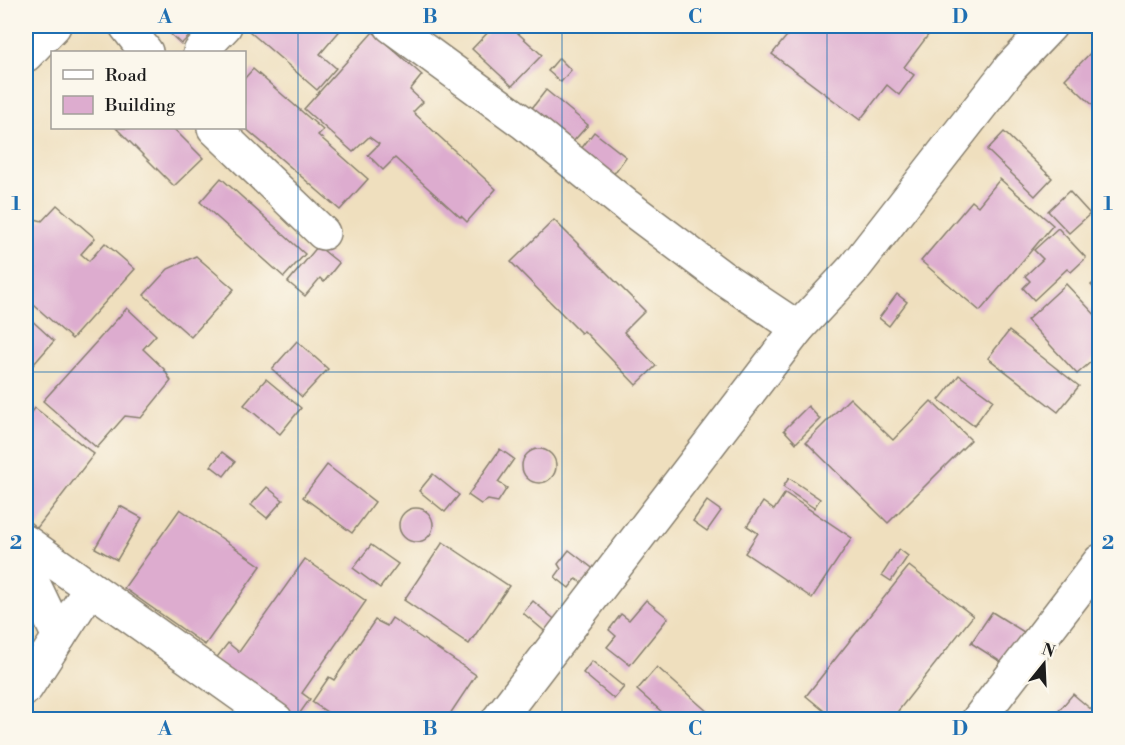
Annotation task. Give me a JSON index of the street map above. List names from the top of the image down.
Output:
{
  "legend": ["Road", "Building"],
  "north": "top",
  "grid": {
    "columns": [
      "A",
      "B",
      "C",
      "D"
    ],
    "rows": ["1", "2"]
  }
}
